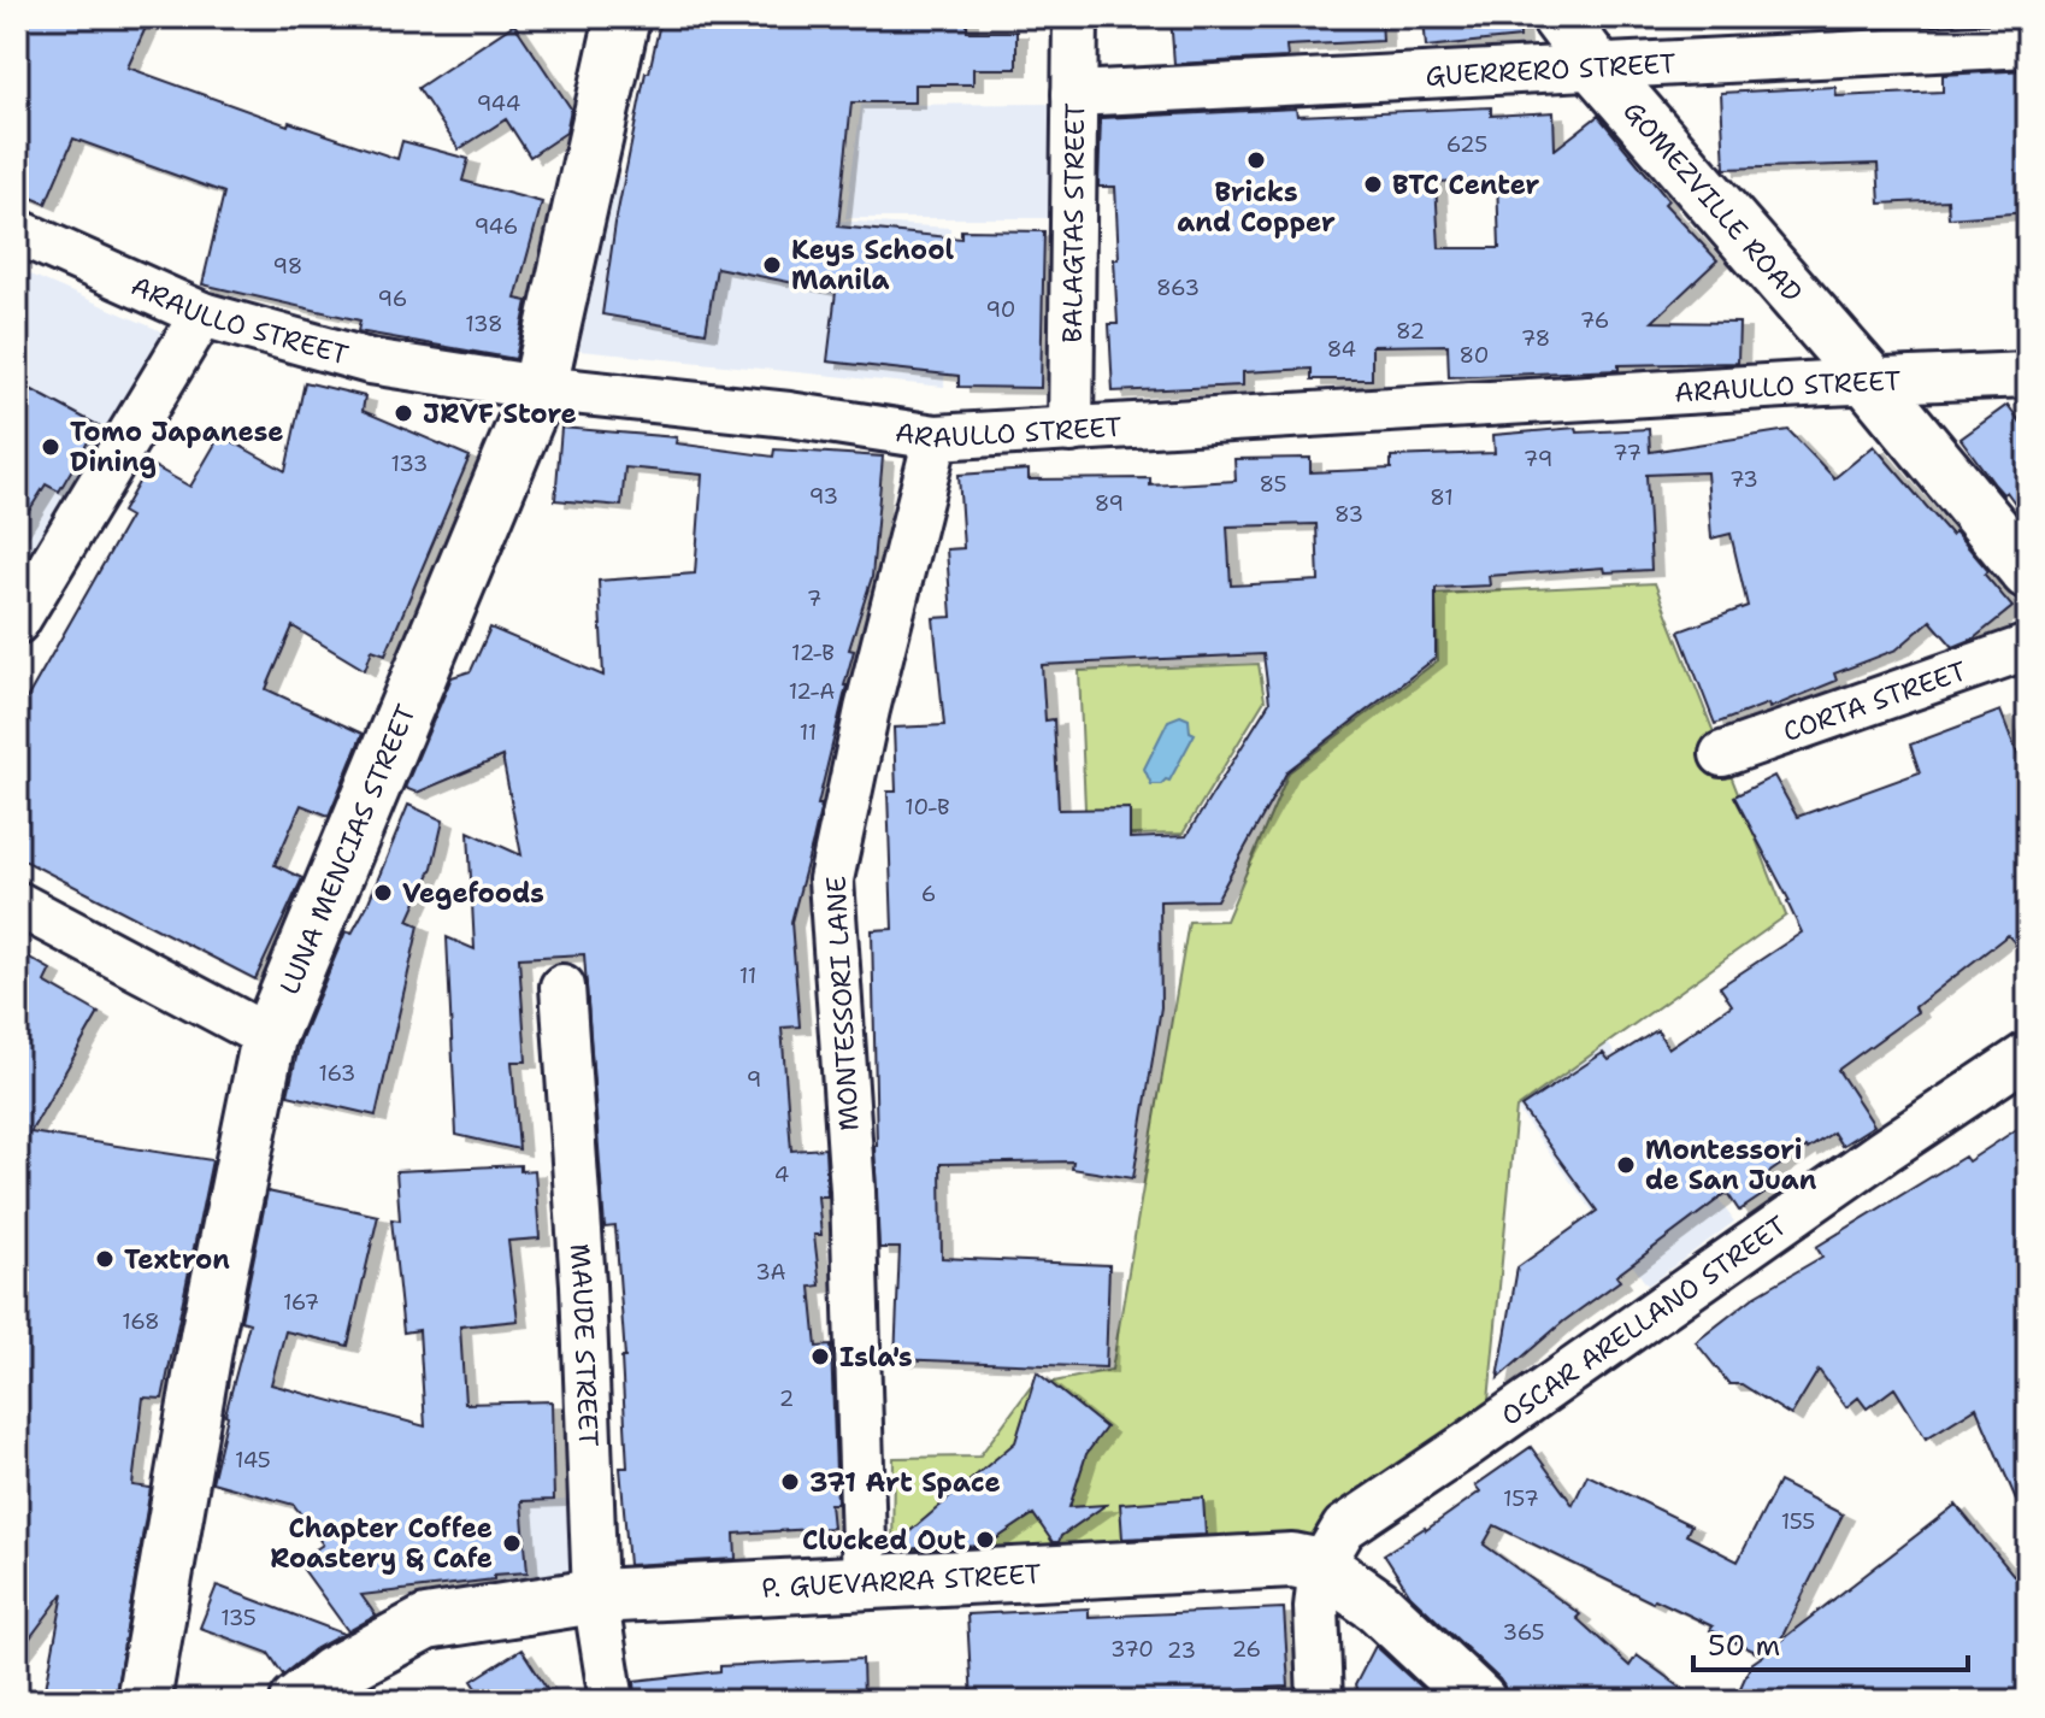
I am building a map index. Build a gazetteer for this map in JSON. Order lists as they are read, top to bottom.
{
  "streets": {
    "main road": ["GOMEZVILLE ROAD", "LUNA MENCIAS STREET", "P. GUEVARRA STREET"],
    "street": [
      "GUERRERO STREET",
      "BALAGTAS STREET",
      "ARAULLO STREET",
      "CORTA STREET",
      "MONTESSORI LANE",
      "OSCAR ARELLANO STREET",
      "MAUDE STREET"
    ]
  },
  "crossings": [
    ["GUERRERO STREET", "GOMEZVILLE ROAD"],
    ["GUERRERO STREET", "BALAGTAS STREET"],
    ["GOMEZVILLE ROAD", "ARAULLO STREET"],
    ["BALAGTAS STREET", "ARAULLO STREET"],
    ["ARAULLO STREET", "LUNA MENCIAS STREET"],
    ["ARAULLO STREET", "MONTESSORI LANE"],
    ["MONTESSORI LANE", "P. GUEVARRA STREET"],
    ["OSCAR ARELLANO STREET", "P. GUEVARRA STREET"],
    ["MAUDE STREET", "P. GUEVARRA STREET"]
  ],
  "places": [
    "Bricks and Copper",
    "BTC Center",
    "Keys School Manila",
    "JRVF Store",
    "Tomo Japanese Dining",
    "Vegefoods",
    "Montessori de San Juan",
    "Textron",
    "Isla's",
    "371 Art Space",
    "Clucked Out",
    "Chapter Coffee Roastery & Cafe"
  ],
  "house_numbers": [
    "944",
    "625",
    "946",
    "98",
    "863",
    "96",
    "90",
    "76",
    "138",
    "82",
    "78",
    "84",
    "80",
    "77",
    "79",
    "133",
    "73",
    "85",
    "93",
    "81",
    "89",
    "83",
    "7",
    "12-B",
    "12-A",
    "11",
    "10-B",
    "6",
    "11",
    "163",
    "9",
    "4",
    "3A",
    "167",
    "168",
    "2",
    "145",
    "157",
    "155",
    "135",
    "365",
    "370",
    "26",
    "23"
  ],
  "scale_bar": "50 m"
}
